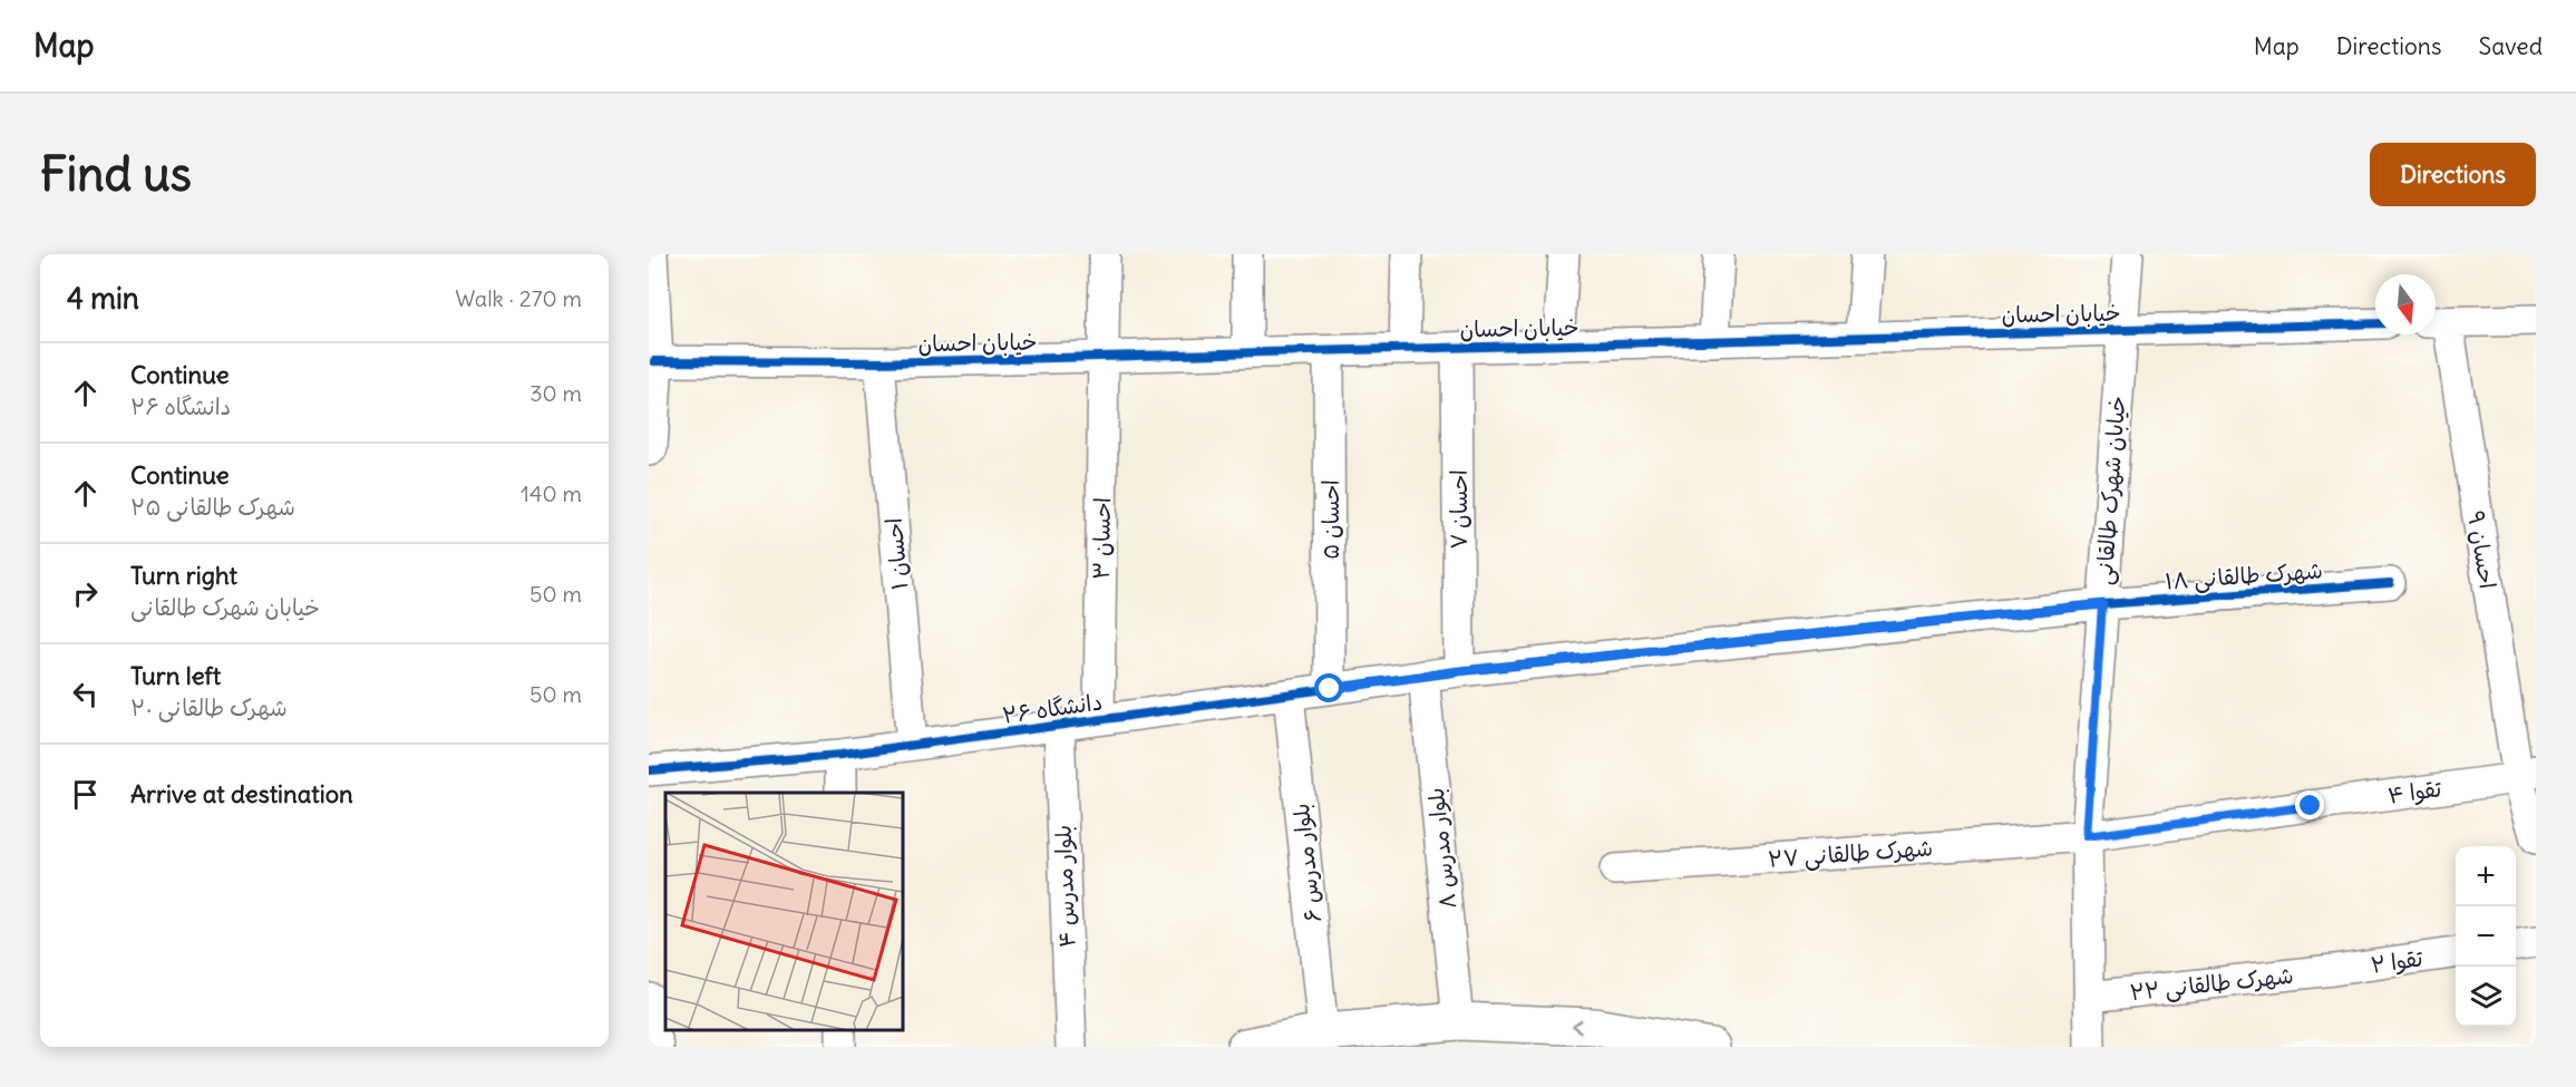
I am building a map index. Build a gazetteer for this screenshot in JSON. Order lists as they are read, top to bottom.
{
  "streets": {
    "street": [
      "خیابان احسان",
      "خیابان شهرک طالقانی",
      "احسان ۷",
      "احسان ۵",
      "احسان ۳",
      "احسان ۹",
      "احسان ۱",
      "شهرک طالقانی ۱۸",
      "دانشگاه ۲۶",
      "تقوا ۴",
      "بلوار مدرس ۸",
      "شهرک طالقانی ۲۷",
      "بلوار مدرس ۶",
      "بلوار مدرس ۴",
      "تقوا ۲",
      "شهرک طالقانی ۲۲"
    ]
  },
  "crossings": [
    ["خیابان احسان", "خیابان شهرک طالقانی"],
    ["خیابان احسان", "احسان ۷"],
    ["خیابان احسان", "احسان ۵"],
    ["خیابان احسان", "احسان ۳"],
    ["خیابان احسان", "احسان ۱"],
    ["خیابان شهرک طالقانی", "شهرک طالقانی ۱۸"],
    ["خیابان شهرک طالقانی", "تقوا ۴"],
    ["خیابان شهرک طالقانی", "شهرک طالقانی ۲۷"],
    ["خیابان شهرک طالقانی", "شهرک طالقانی ۲۲"],
    ["احسان ۷", "شهرک طالقانی ۱۸"],
    ["احسان ۷", "دانشگاه ۲۶"],
    ["احسان ۵", "دانشگاه ۲۶"],
    ["احسان ۳", "دانشگاه ۲۶"],
    ["احسان ۹", "تقوا ۴"],
    ["احسان ۱", "دانشگاه ۲۶"],
    ["شهرک طالقانی ۱۸", "دانشگاه ۲۶"],
    ["دانشگاه ۲۶", "بلوار مدرس ۸"],
    ["دانشگاه ۲۶", "بلوار مدرس ۶"],
    ["دانشگاه ۲۶", "بلوار مدرس ۴"],
    ["تقوا ۴", "شهرک طالقانی ۲۷"],
    ["تقوا ۲", "شهرک طالقانی ۲۲"]
  ],
  "north": "bottom",
  "page": {
    "header": "Map",
    "nav": ["Map", "Directions", "Saved"],
    "buttons": "Directions",
    "title": "Find us",
    "heading": ["4 min", "Walk · 270 m"],
    "list": [
      ["Continue", "دانشگاه ۲۶", "30 m"],
      ["Continue", "شهرک طالقانی ۲۵", "140 m"],
      ["Turn right", "خیابان شهرک طالقانی", "50 m"],
      ["Turn left", "شهرک طالقانی ۲۰", "50 m"],
      "Arrive at destination"
    ],
    "map_buttons": ["+", "−"]
  }
}
